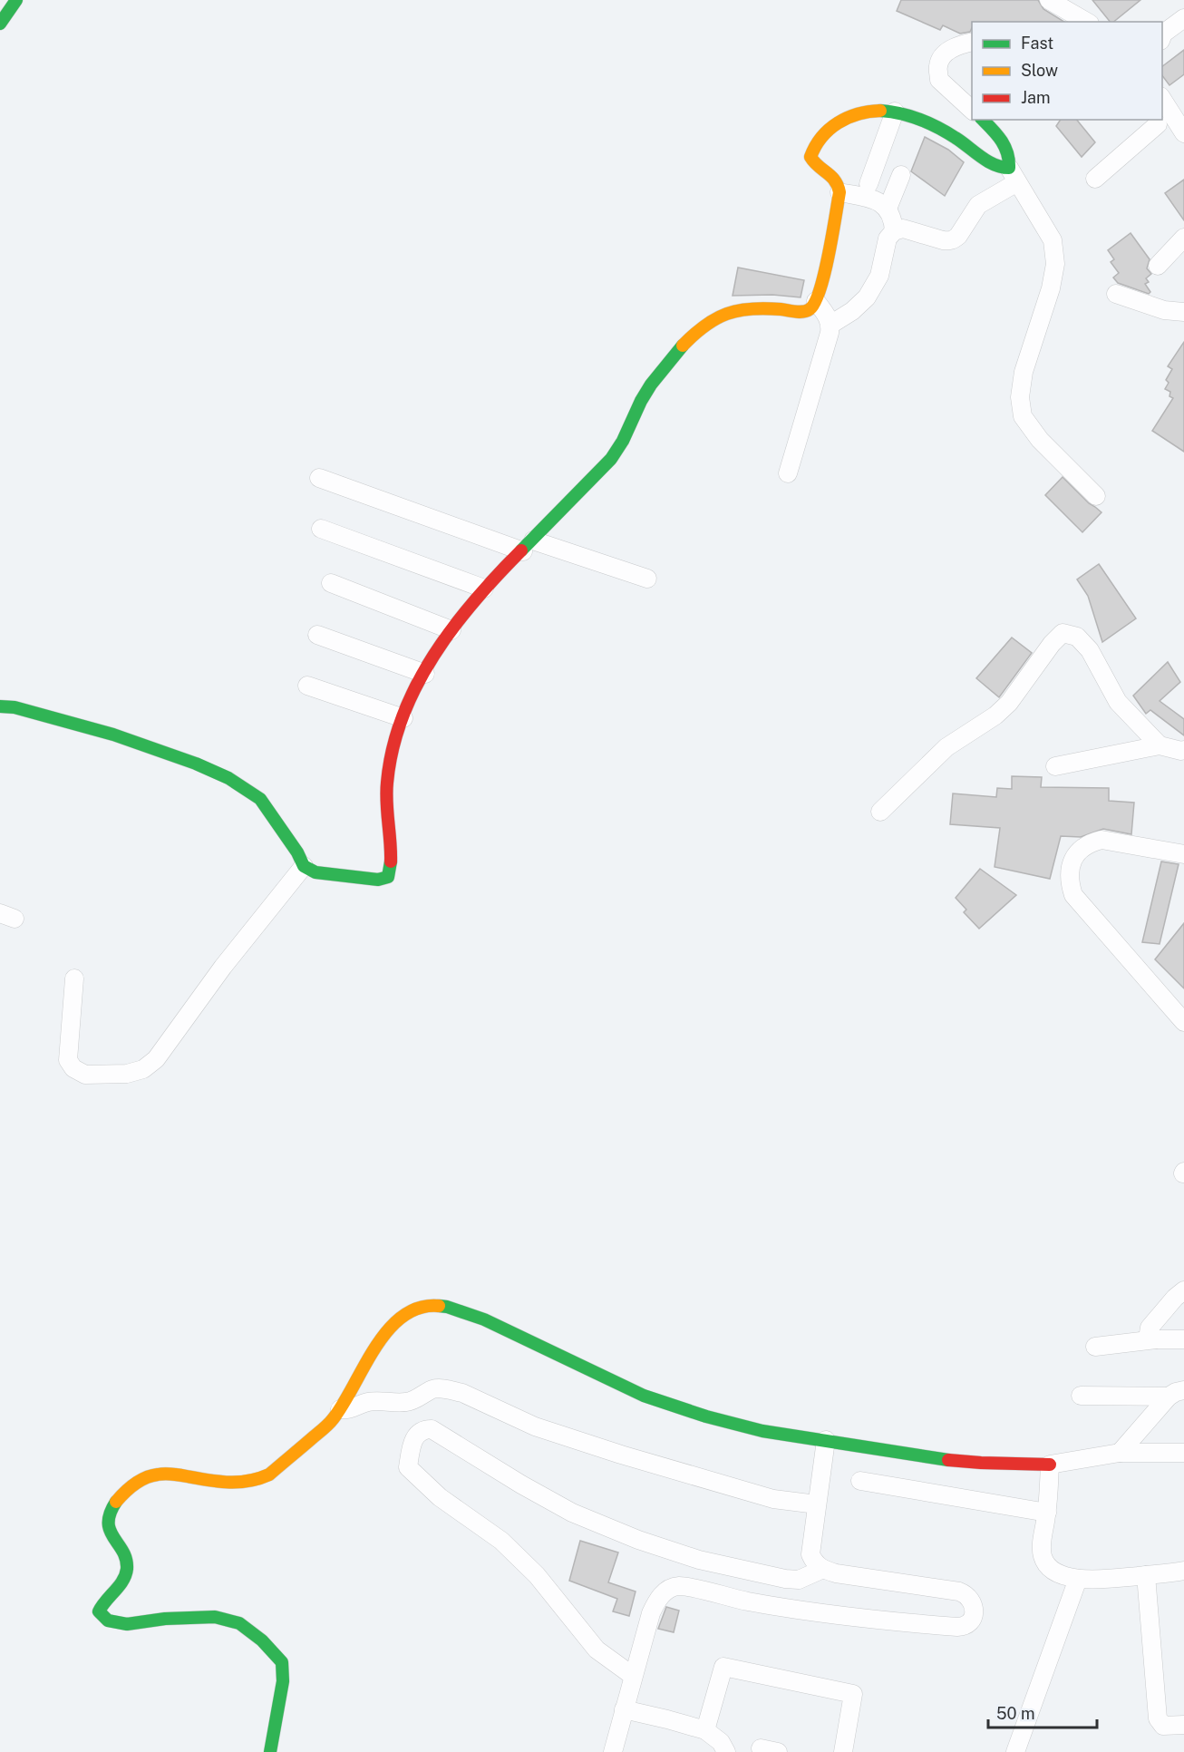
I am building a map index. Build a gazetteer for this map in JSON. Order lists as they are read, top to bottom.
{
  "legend": ["Fast", "Slow", "Jam"],
  "scale_bar": "50 m"
}
